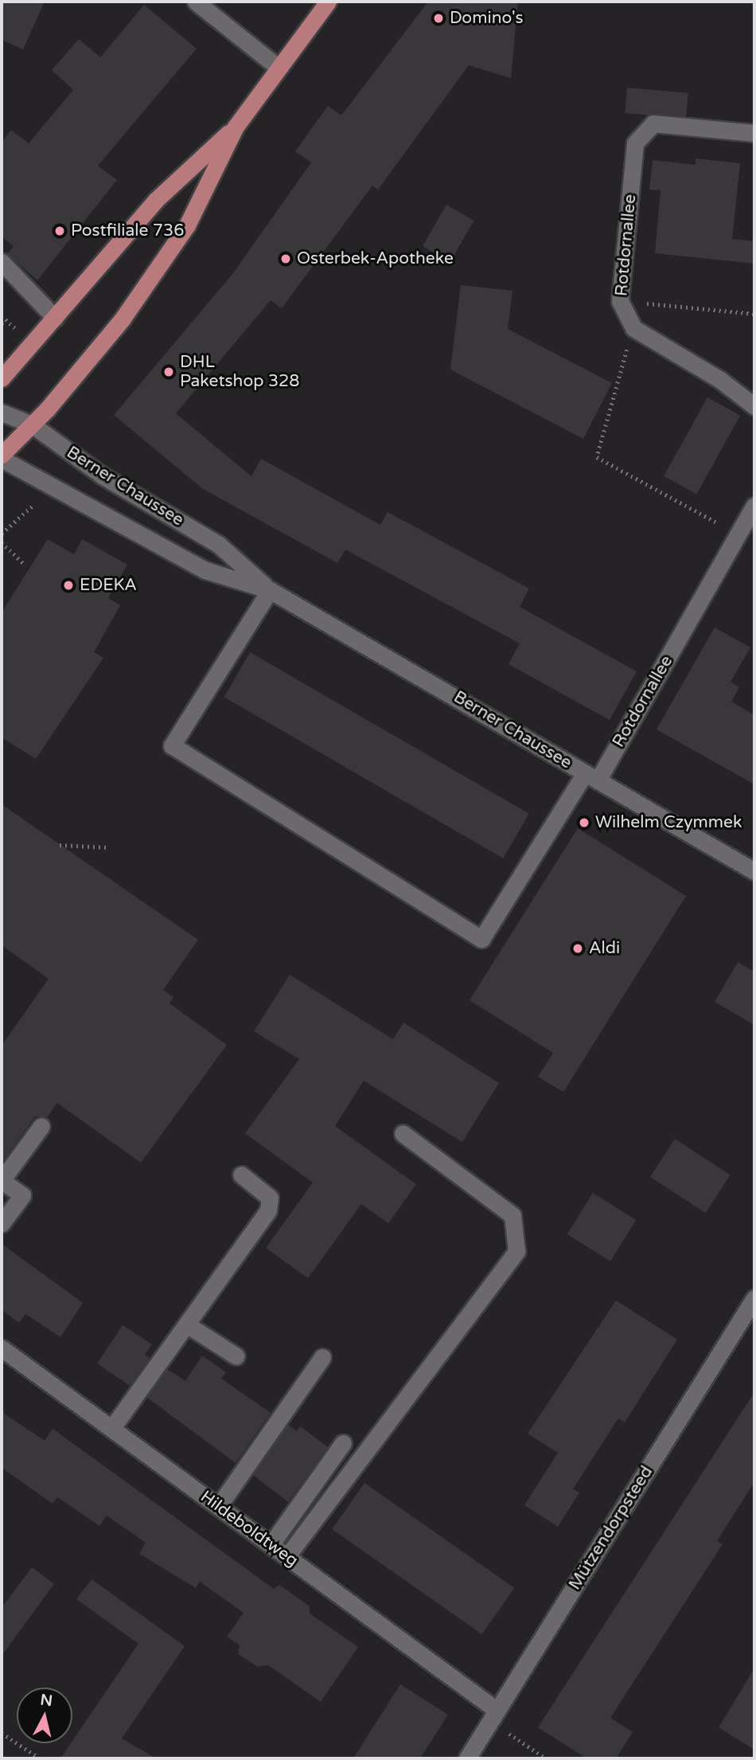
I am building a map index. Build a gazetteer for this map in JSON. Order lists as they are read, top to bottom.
{
  "streets": {
    "street": [
      "Rotdornallee",
      "Berner Chaussee",
      "Mützendorpsteed",
      "Hildeboldtweg"
    ]
  },
  "crossings": [
    ["Rotdornallee", "Berner Chaussee"],
    ["Mützendorpsteed", "Hildeboldtweg"]
  ],
  "places": [
    "Domino's",
    "Postfiliale 736",
    "Osterbek-Apotheke",
    "DHL Paketshop 328",
    "EDEKA",
    "Wilhelm Czymmek",
    "Aldi"
  ],
  "north": "top"
}
